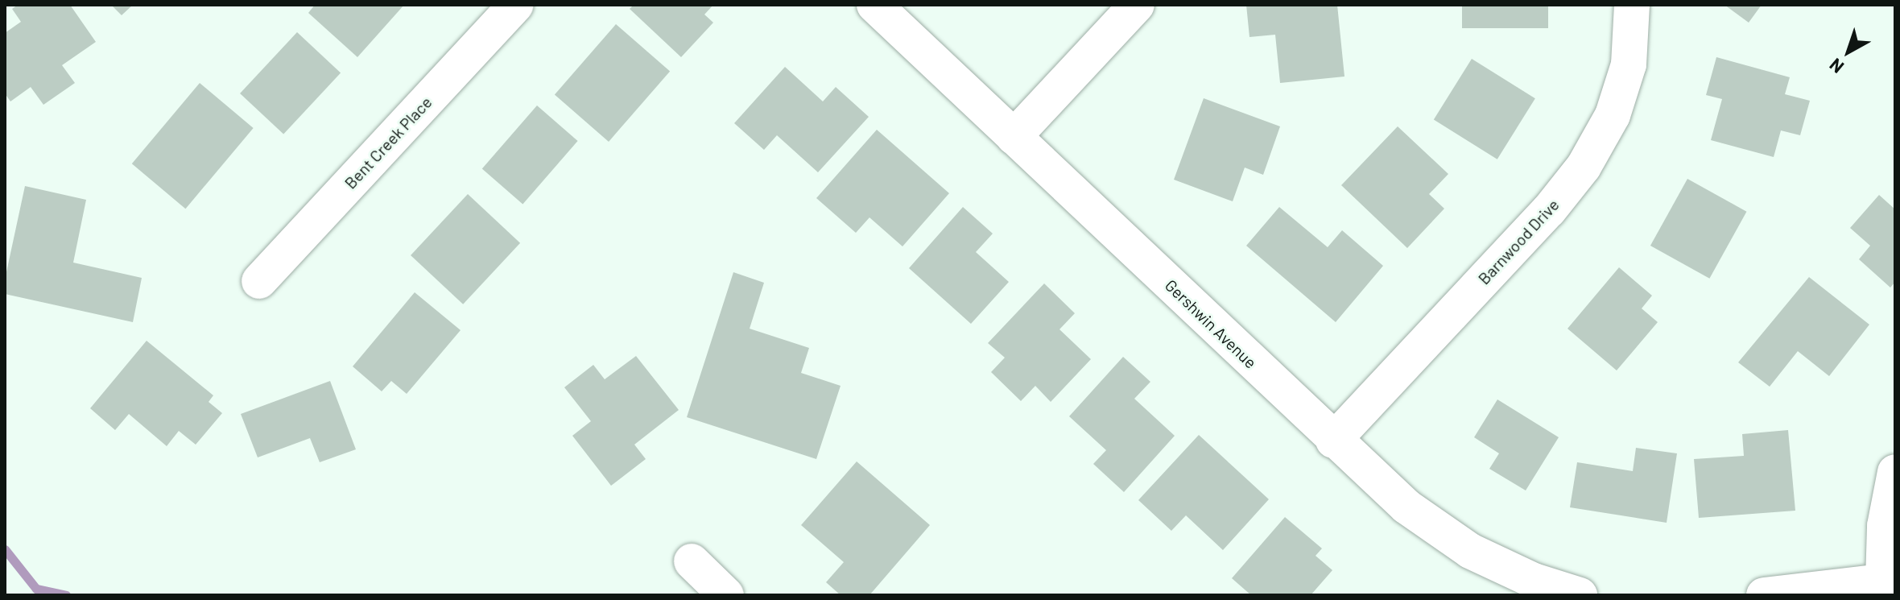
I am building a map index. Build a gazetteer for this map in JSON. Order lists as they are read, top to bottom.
{
  "streets": {
    "street": ["Bent Creek Place", "Barnwood Drive", "Gershwin Avenue"]
  },
  "crossings": [
    ["Barnwood Drive", "Gershwin Avenue"]
  ],
  "north": "bottom left"
}
